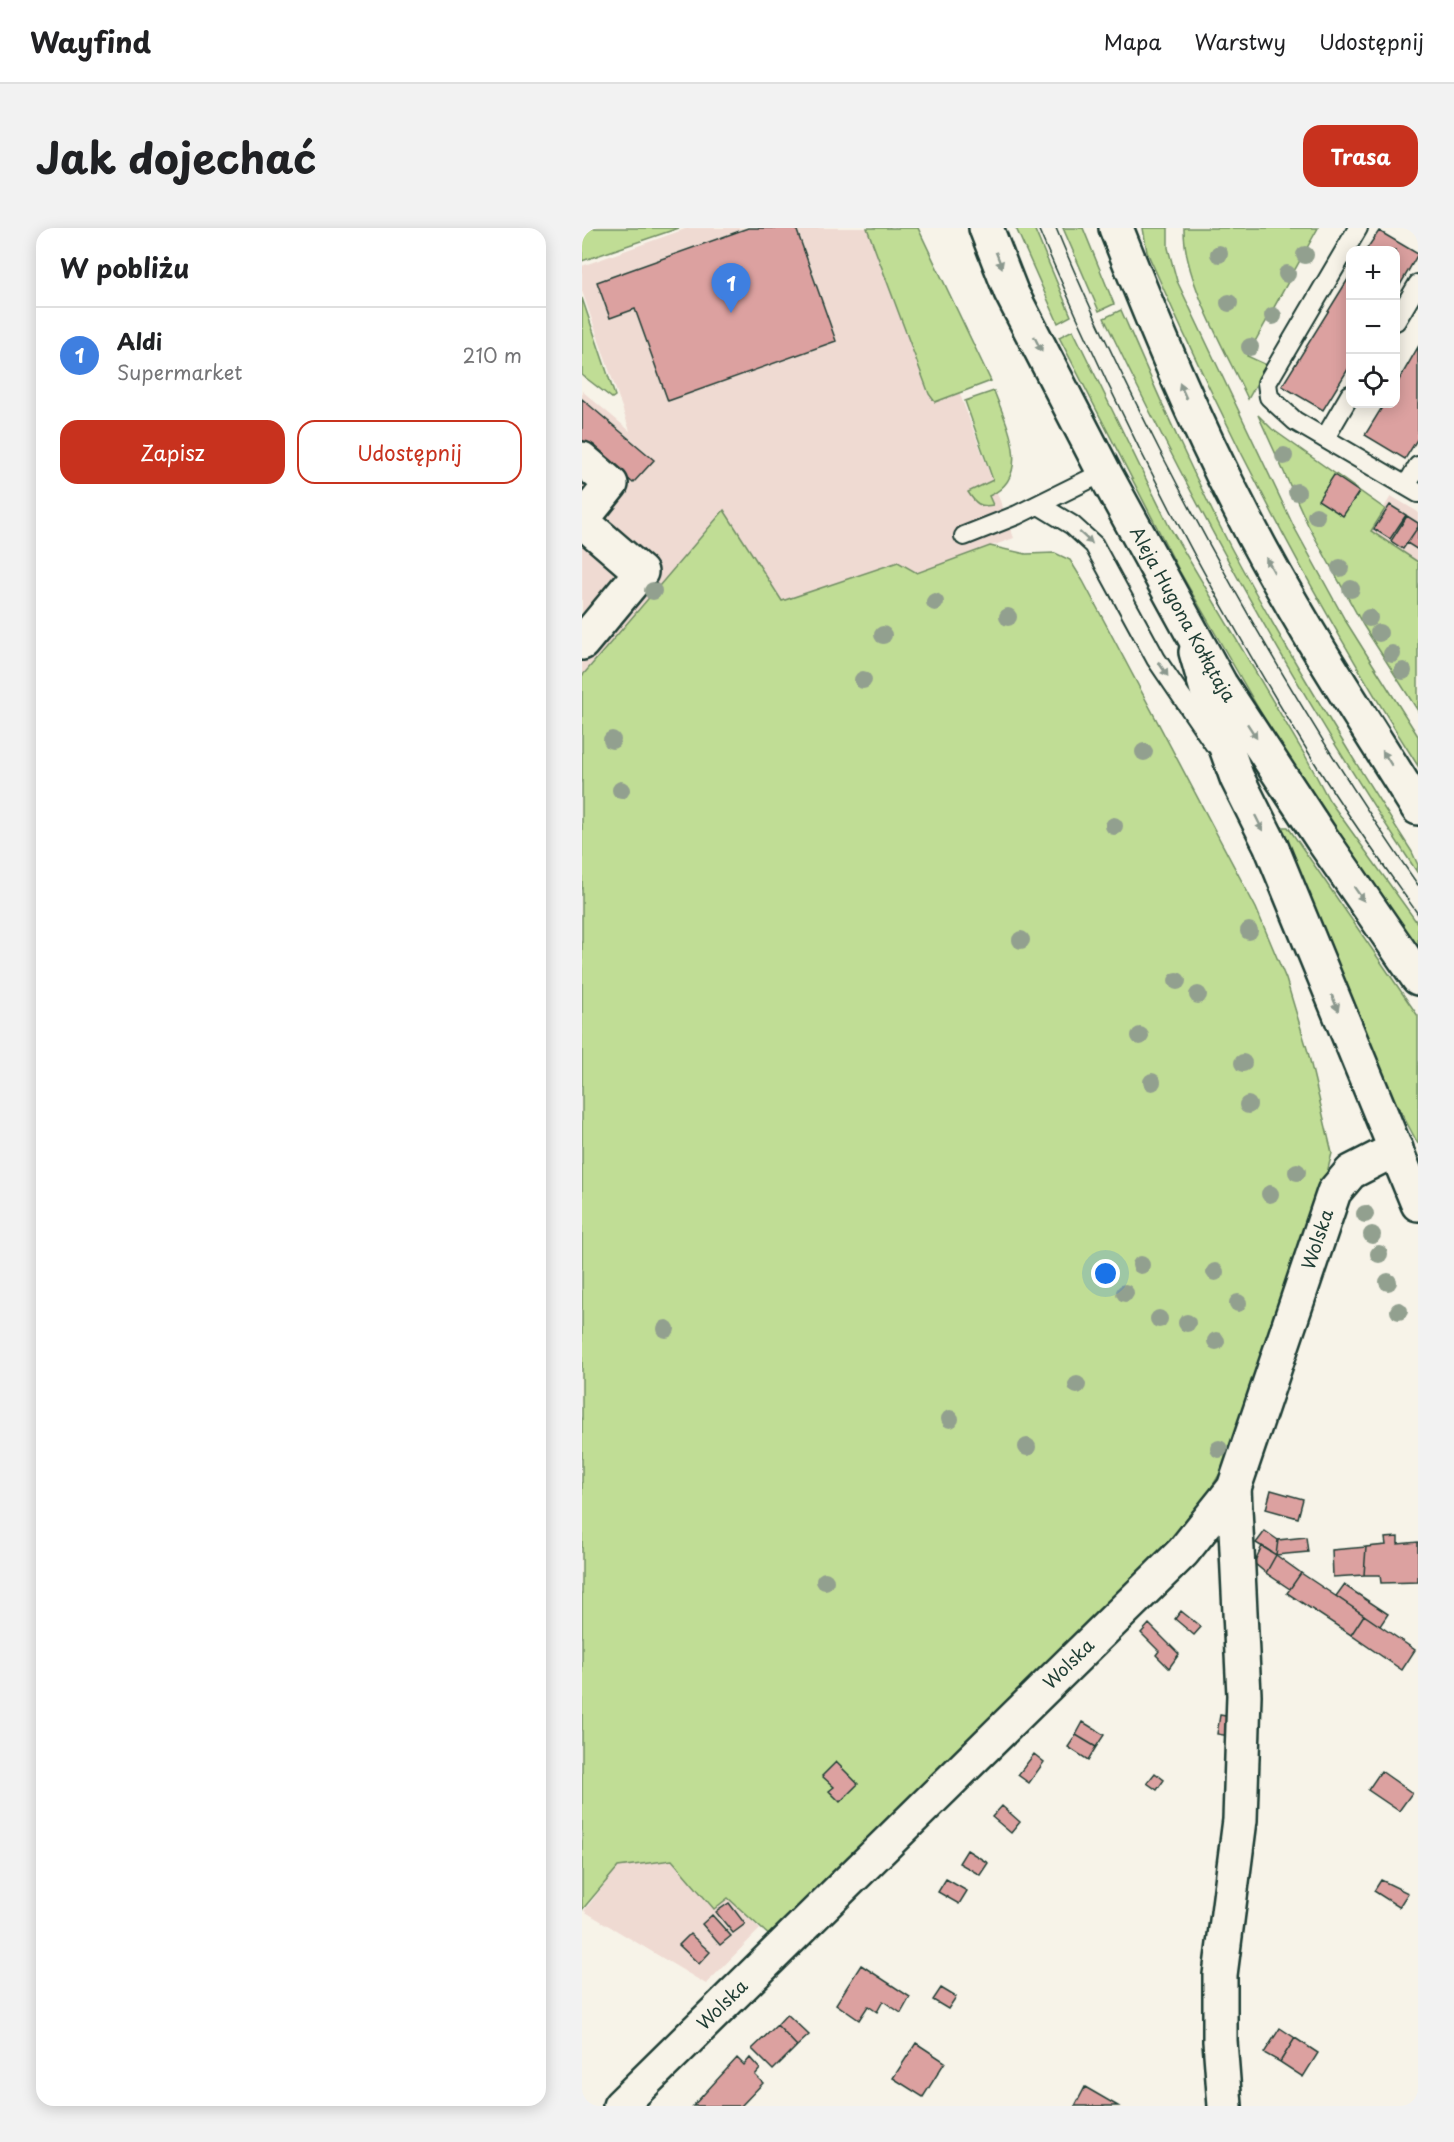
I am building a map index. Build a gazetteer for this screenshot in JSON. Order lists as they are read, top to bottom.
{
  "streets": {
    "street": ["Aleja Hugona Kołłątaja", "Wolska"]
  },
  "page": {
    "header": "Wayfind",
    "nav": ["Mapa", "Warstwy", "Udostępnij"],
    "title": "Jak dojechać",
    "buttons": [
      "Trasa",
      ["Zapisz", "Udostępnij"]
    ],
    "heading": "W pobliżu",
    "map_buttons": ["+", "−"],
    "pins": "1",
    "list": [
      {
        "mark": "1",
        "name": "Aldi",
        "note": "Supermarket",
        "value": "210 m"
      }
    ]
  }
}
